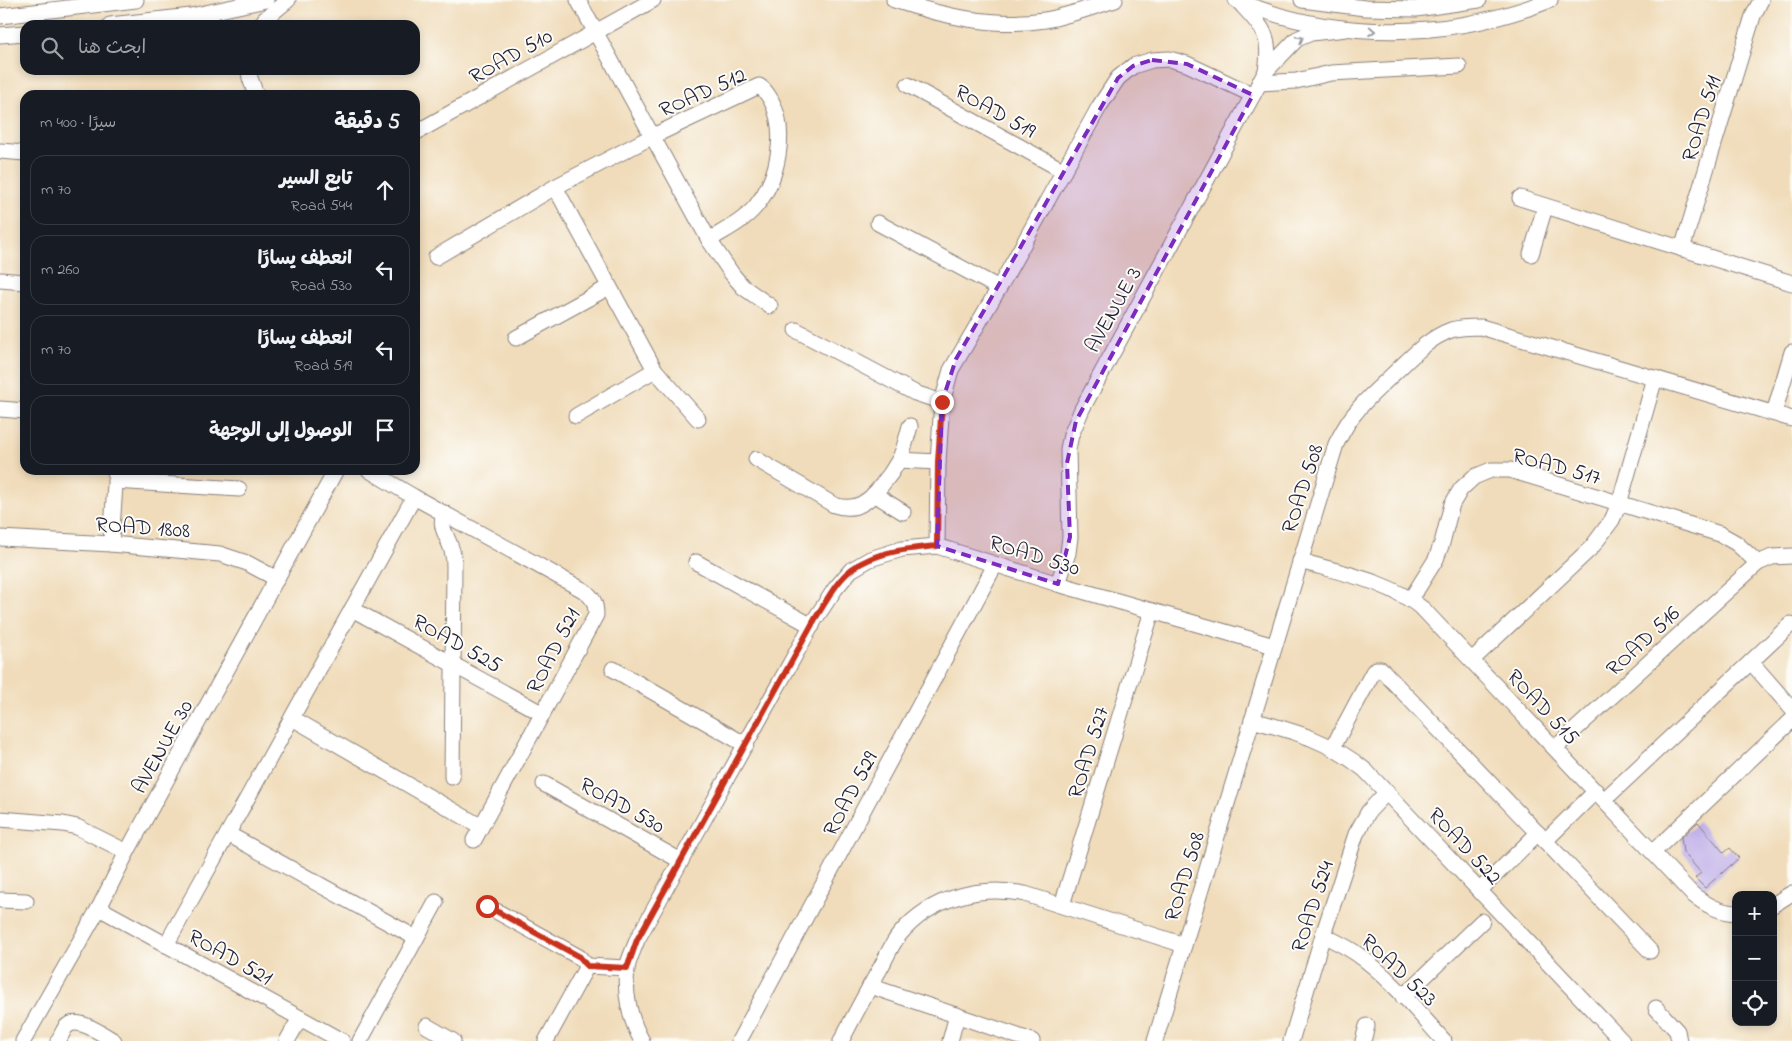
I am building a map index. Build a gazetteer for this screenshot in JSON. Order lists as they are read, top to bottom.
{
  "streets": {
    "street": [
      "ROAD 510",
      "ROAD 512",
      "ROAD 519",
      "ROAD 511",
      "AVENUE 3",
      "ROAD 517",
      "ROAD 508",
      "ROAD 1808",
      "ROAD 530",
      "ROAD 516",
      "ROAD 525",
      "ROAD 521",
      "ROAD 515",
      "AVENUE 30",
      "ROAD 527",
      "ROAD 529",
      "ROAD 522",
      "ROAD 524",
      "ROAD 523"
    ]
  },
  "crossings": [
    ["ROAD 510", "ROAD 512"],
    ["AVENUE 3", "ROAD 530"],
    ["ROAD 517", "ROAD 508"],
    ["ROAD 517", "ROAD 515"],
    ["ROAD 508", "ROAD 530"],
    ["ROAD 508", "ROAD 515"],
    ["ROAD 508", "ROAD 522"],
    ["ROAD 1808", "AVENUE 30"],
    ["ROAD 530", "ROAD 527"],
    ["ROAD 530", "ROAD 529"],
    ["ROAD 516", "ROAD 515"],
    ["ROAD 525", "ROAD 521"],
    ["ROAD 521", "AVENUE 30"],
    ["ROAD 522", "ROAD 524"],
    ["ROAD 524", "ROAD 523"]
  ],
  "page": {
    "search": "ابحث هنا",
    "heading": ["5 دقيقة", "سيرًا · 400 m"],
    "list": [
      ["تابع السير", "Road 544", "70 m"],
      ["انعطف يسارًا", "Road 530", "260 m"],
      ["انعطف يسارًا", "Road 519", "70 m"],
      "الوصول إلى الوجهة"
    ],
    "map_buttons": ["+", "−"]
  }
}
